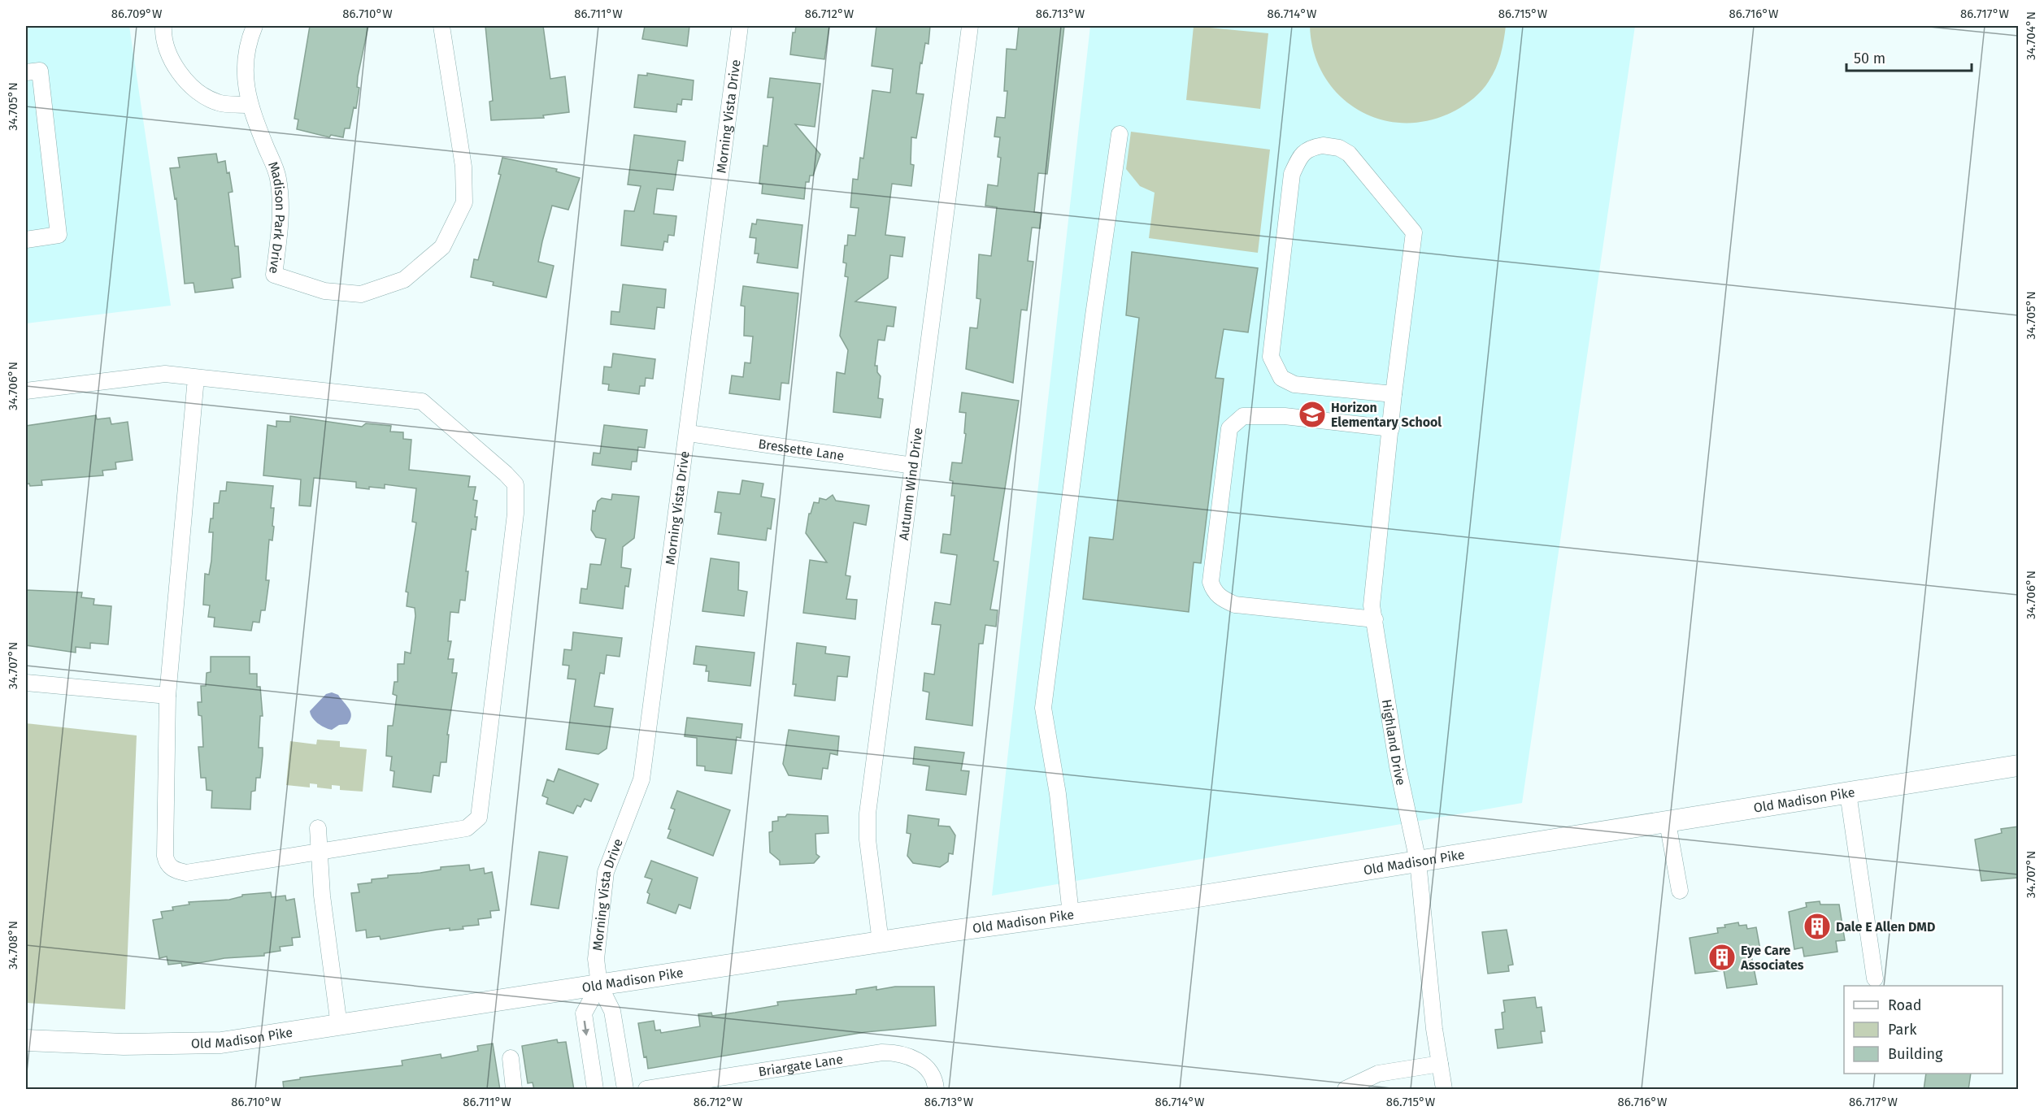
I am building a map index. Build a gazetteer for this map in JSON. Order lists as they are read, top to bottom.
{
  "streets": {
    "main road": ["Old Madison Pike"],
    "street": [
      "Morning Vista Drive",
      "Madison Park Drive",
      "Bressette Lane",
      "Autumn Wind Drive",
      "Highland Drive",
      "Briargate Lane"
    ]
  },
  "crossings": [
    ["Morning Vista Drive", "Bressette Lane"],
    ["Morning Vista Drive", "Old Madison Pike"],
    ["Bressette Lane", "Autumn Wind Drive"],
    ["Autumn Wind Drive", "Old Madison Pike"],
    ["Highland Drive", "Old Madison Pike"]
  ],
  "places": {
    "school or university": ["Horizon Elementary School"],
    "building": ["Dale E Allen DMD", "Eye Care Associates"]
  },
  "legend": ["Road", "Park", "Building"],
  "scale_bar": "50 m",
  "coordinates": [
    "86.709°W",
    "86.710°W",
    "86.711°W",
    "86.712°W",
    "86.713°W",
    "86.714°W",
    "86.715°W",
    "86.716°W",
    "86.717°W",
    "34.704°N",
    "34.705°N",
    "34.706°N",
    "34.707°N",
    "34.708°N"
  ]
}
